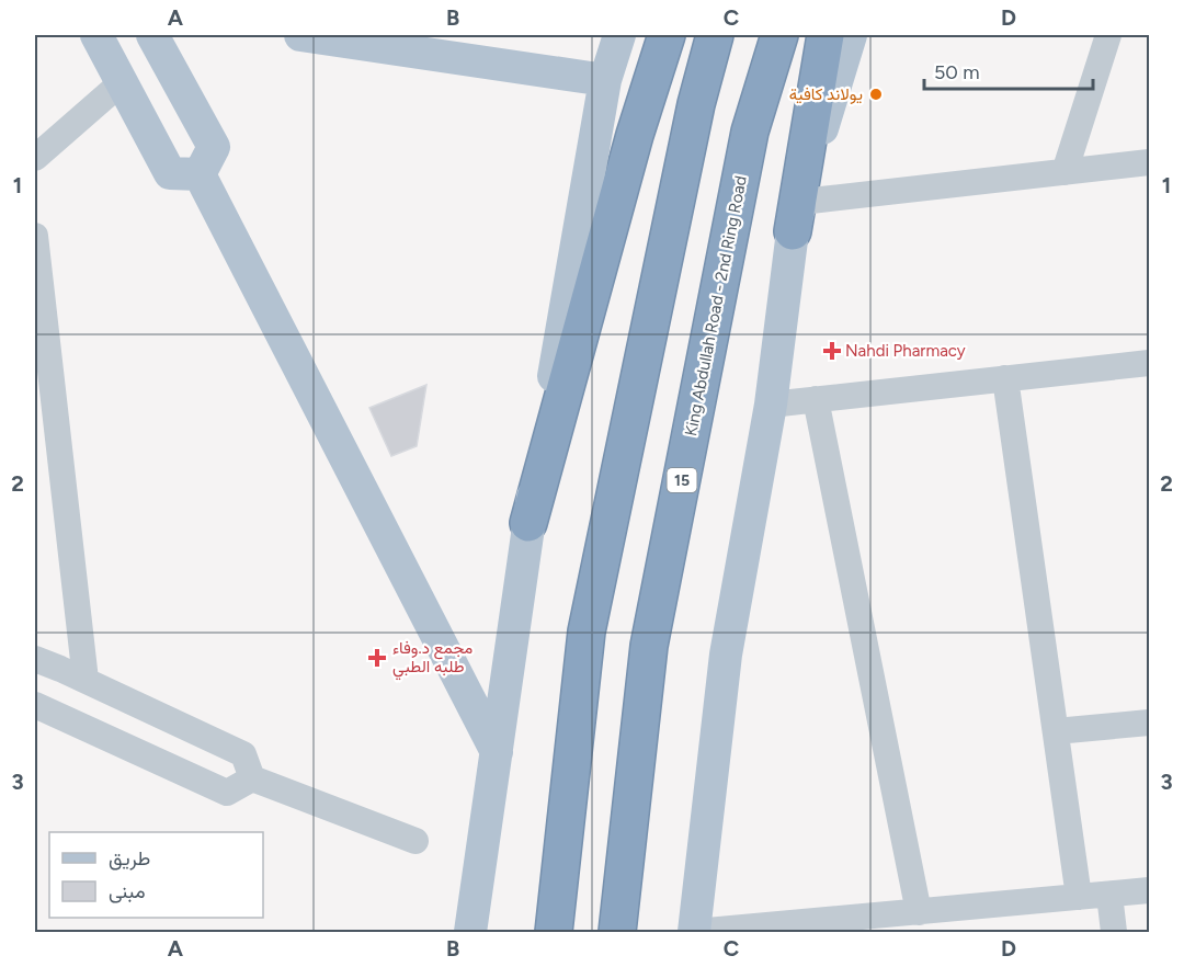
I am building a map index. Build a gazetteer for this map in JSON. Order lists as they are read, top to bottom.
{
  "streets": {
    "highway": ["King Abdullah Road - 2nd Ring Road", "15"]
  },
  "places": {
    "other": ["يولاند كافية"],
    "health": ["Nahdi Pharmacy", "مجمع د.وفاء طلبه الطبي"]
  },
  "legend": ["طريق", "مبنى"],
  "scale_bar": "50 m",
  "grid": {
    "columns": [
      "A",
      "B",
      "C",
      "D"
    ],
    "rows": ["1", "2", "3"]
  }
}
